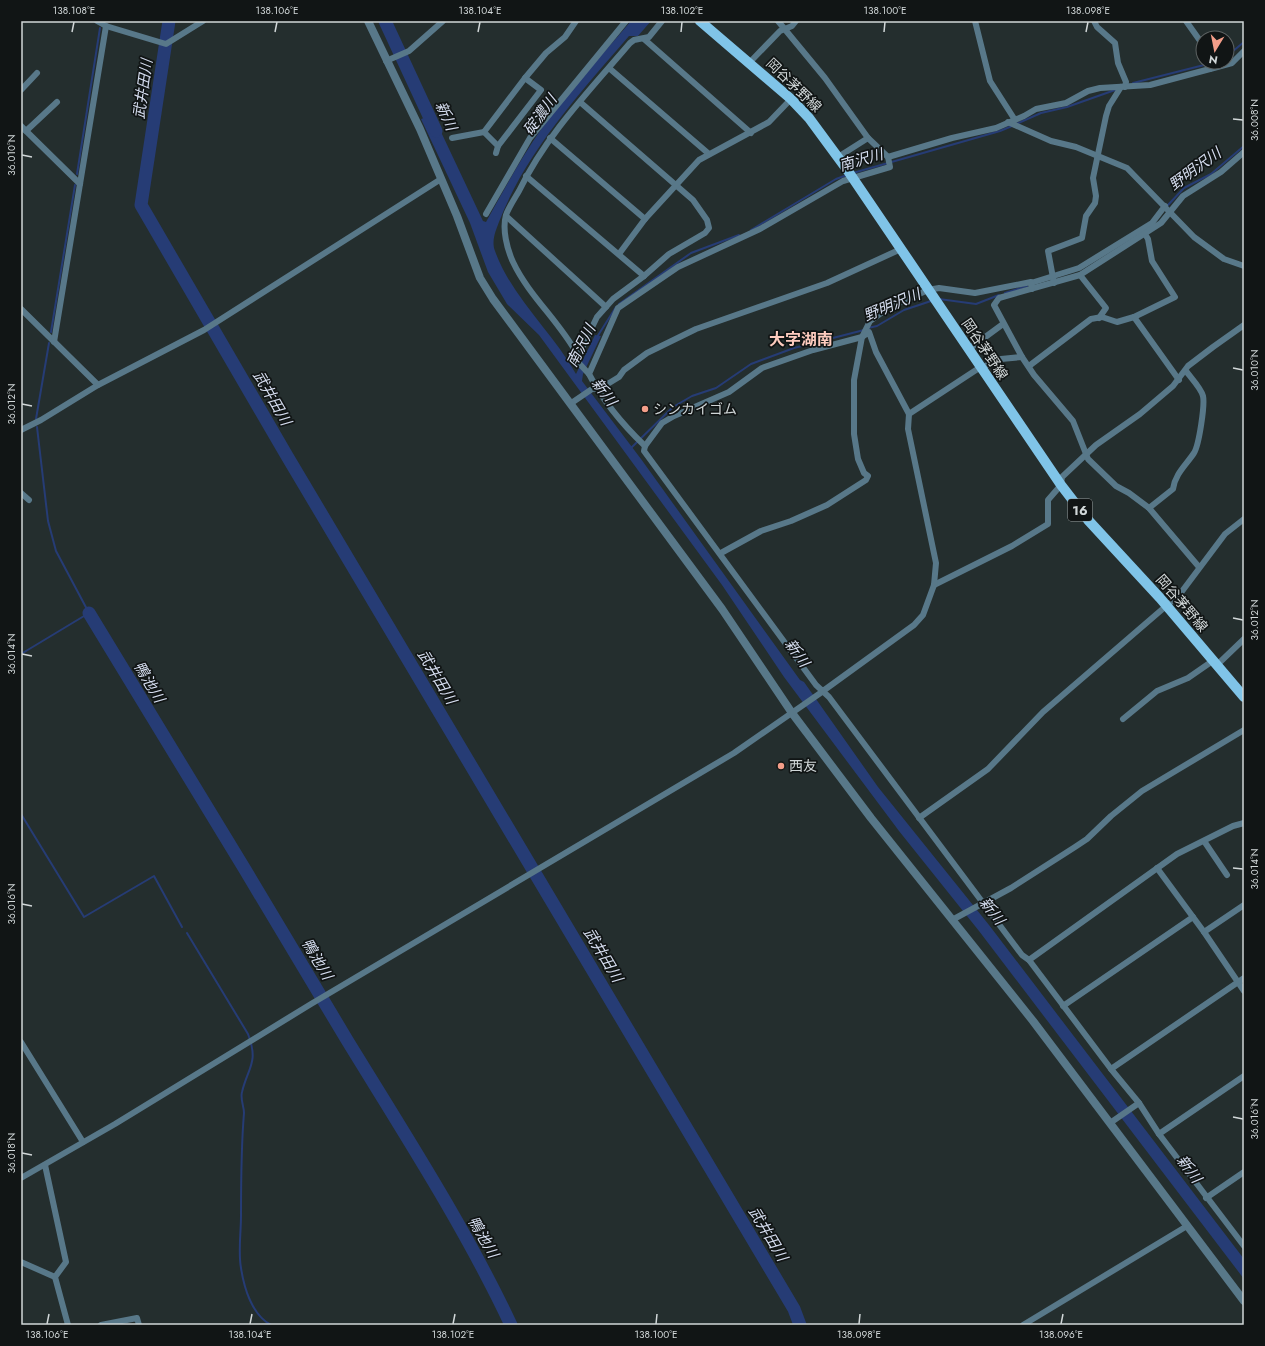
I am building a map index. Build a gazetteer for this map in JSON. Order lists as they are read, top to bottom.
{
  "streets": {
    "main road": ["岡谷茅野線", "16"]
  },
  "districts": ["大字湖南"],
  "water": [
    "武井田川",
    "碇濃川",
    "新川",
    "南沢川",
    "野明沢川",
    "鴨池川"
  ],
  "places": ["シンカイゴム", "西友"],
  "north": "bottom",
  "coordinates": [
    "138.108°E",
    "138.106°E",
    "138.104°E",
    "138.102°E",
    "138.100°E",
    "138.098°E",
    "36.008°N",
    "36.010°N",
    "36.012°N",
    "36.014°N",
    "36.016°N",
    "36.018°N",
    "138.096°E"
  ]
}
